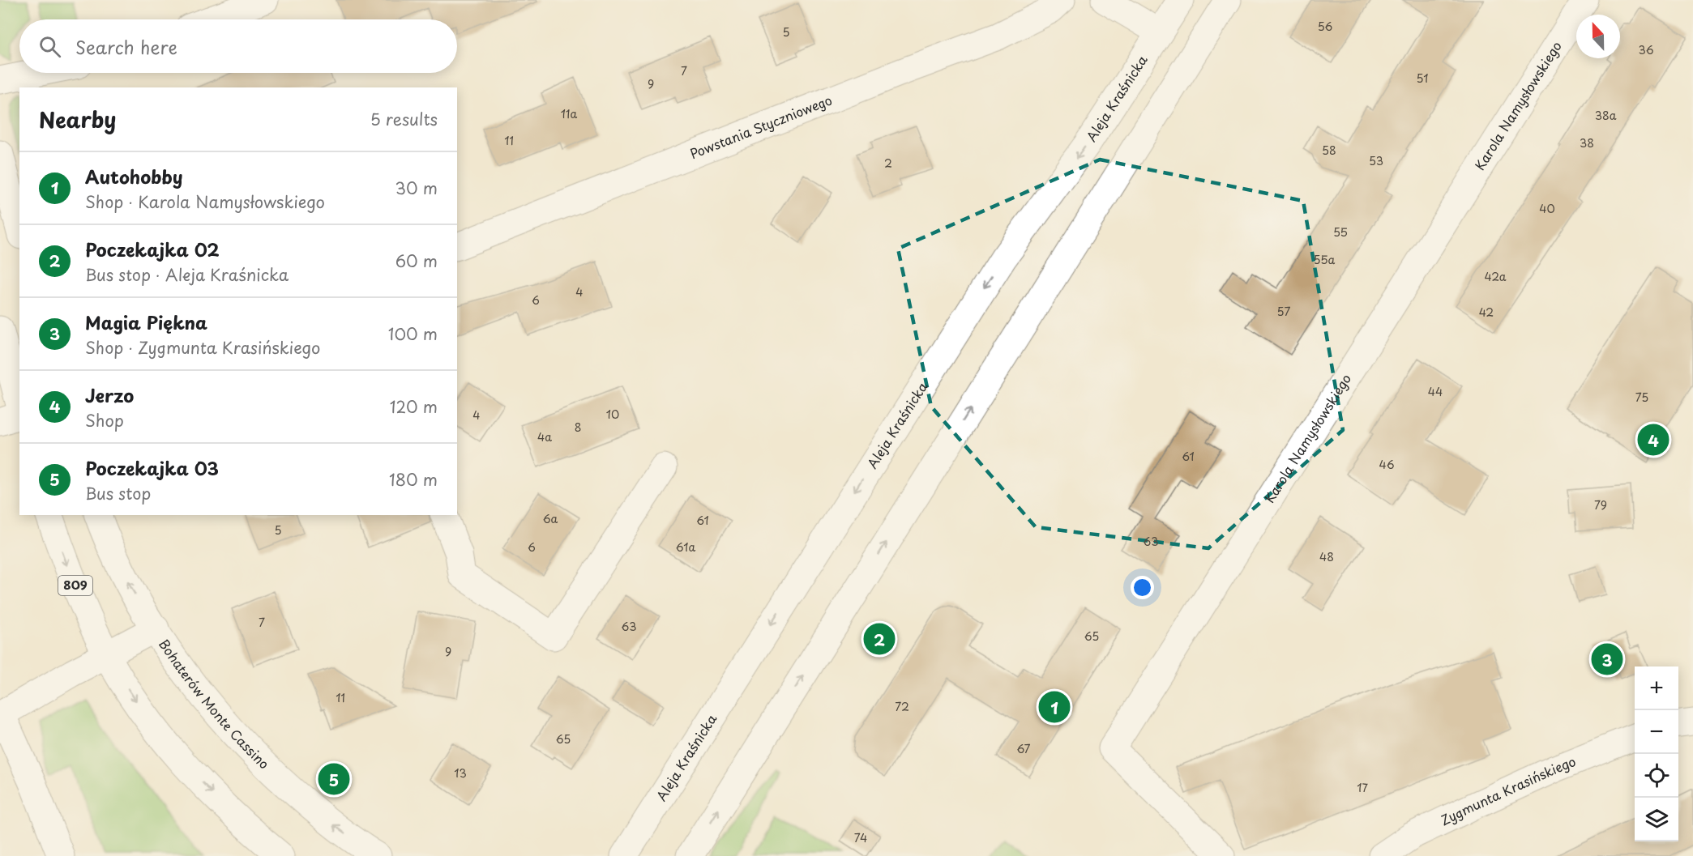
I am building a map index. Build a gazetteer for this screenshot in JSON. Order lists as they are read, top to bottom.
{
  "streets": {
    "main road": [
      "Aleja Kraśnicka",
      "Karola Namysłowskiego",
      "Powstania Styczniowego",
      "809",
      "Bohaterów Monte Cassino",
      "Zygmunta Krasińskiego"
    ]
  },
  "house_numbers": [
    "56",
    "5",
    "36",
    "7",
    "51",
    "9",
    "11a",
    "38a",
    "11",
    "38",
    "58",
    "53",
    "2",
    "40",
    "55",
    "55a",
    "42a",
    "4",
    "6",
    "57",
    "42",
    "44",
    "75",
    "10",
    "4",
    "8",
    "4a",
    "61",
    "46",
    "79",
    "6a",
    "61",
    "5",
    "63",
    "6",
    "61a",
    "48",
    "7",
    "63",
    "65",
    "9",
    "11",
    "72",
    "65",
    "67",
    "13",
    "17",
    "74"
  ],
  "north": "top",
  "page": {
    "search": "Search here",
    "heading": ["Nearby", "5 results"],
    "list": [
      {
        "mark": "1",
        "name": "Autohobby",
        "note": "Shop · Karola Namysłowskiego",
        "value": "30 m"
      },
      {
        "mark": "2",
        "name": "Poczekajka 02",
        "note": "Bus stop · Aleja Kraśnicka",
        "value": "60 m"
      },
      {
        "mark": "3",
        "name": "Magia Piękna",
        "note": "Shop · Zygmunta Krasińskiego",
        "value": "100 m"
      },
      {
        "mark": "4",
        "name": "Jerzo",
        "note": "Shop",
        "value": "120 m"
      },
      {
        "mark": "5",
        "name": "Poczekajka 03",
        "note": "Bus stop",
        "value": "180 m"
      }
    ],
    "pins": [
      "4",
      "2",
      "3",
      "1",
      "5"
    ],
    "map_buttons": ["+", "−"]
  }
}
